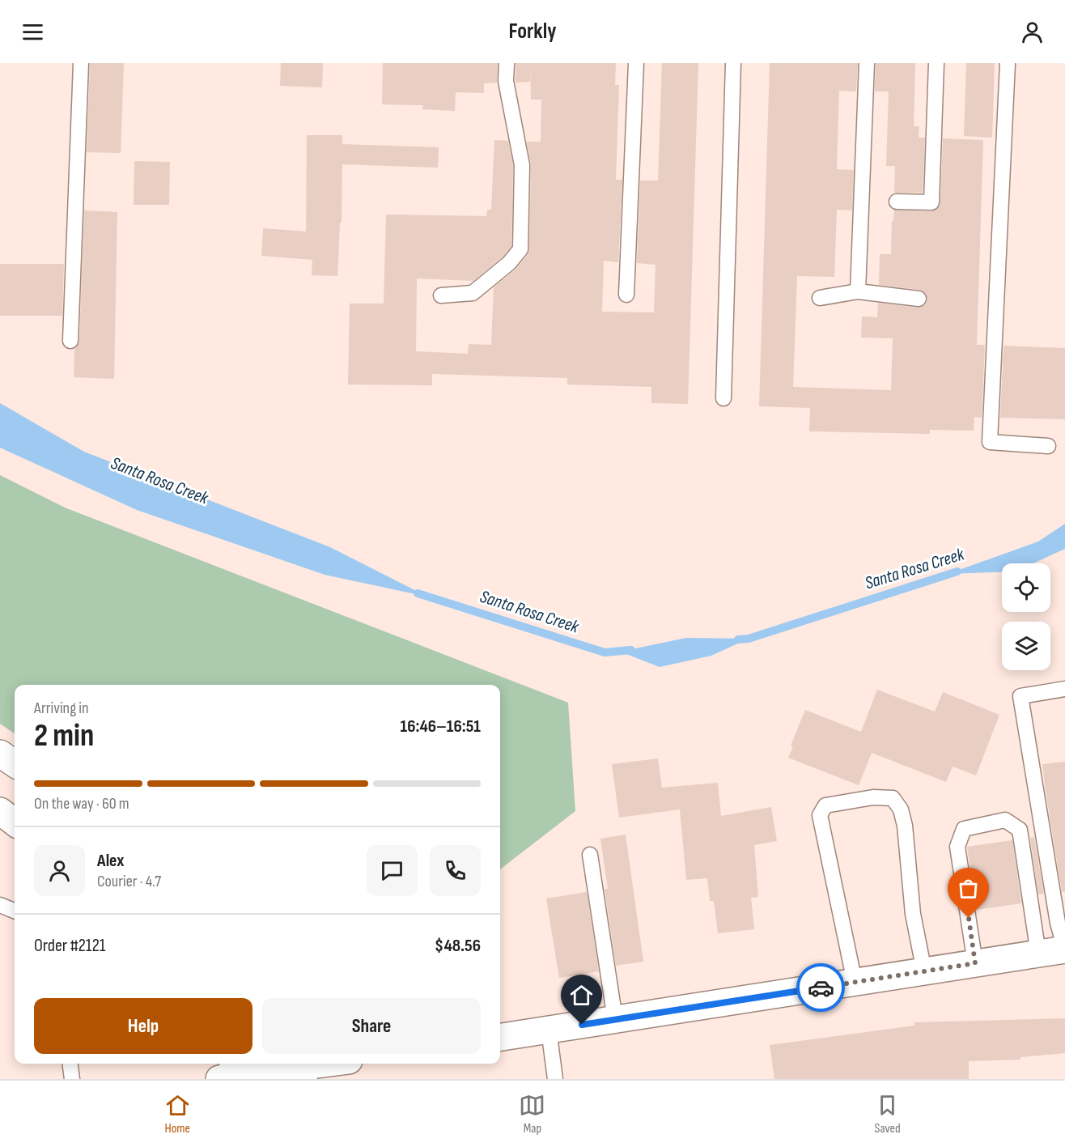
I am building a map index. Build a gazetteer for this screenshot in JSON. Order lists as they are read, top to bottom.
{
  "water": ["Santa Rosa Creek"],
  "page": {
    "header": "Forkly",
    "heading": ["2 min", "Arriving in", "16:46–16:51"],
    "panel": [
      "Alex",
      "Courier · 4.7",
      "Order #2121",
      "$48.56"
    ],
    "bar": "On the way · 60 m",
    "buttons": ["Help", "Share"],
    "tabs": ["Home", "Map", "Saved"]
  }
}
